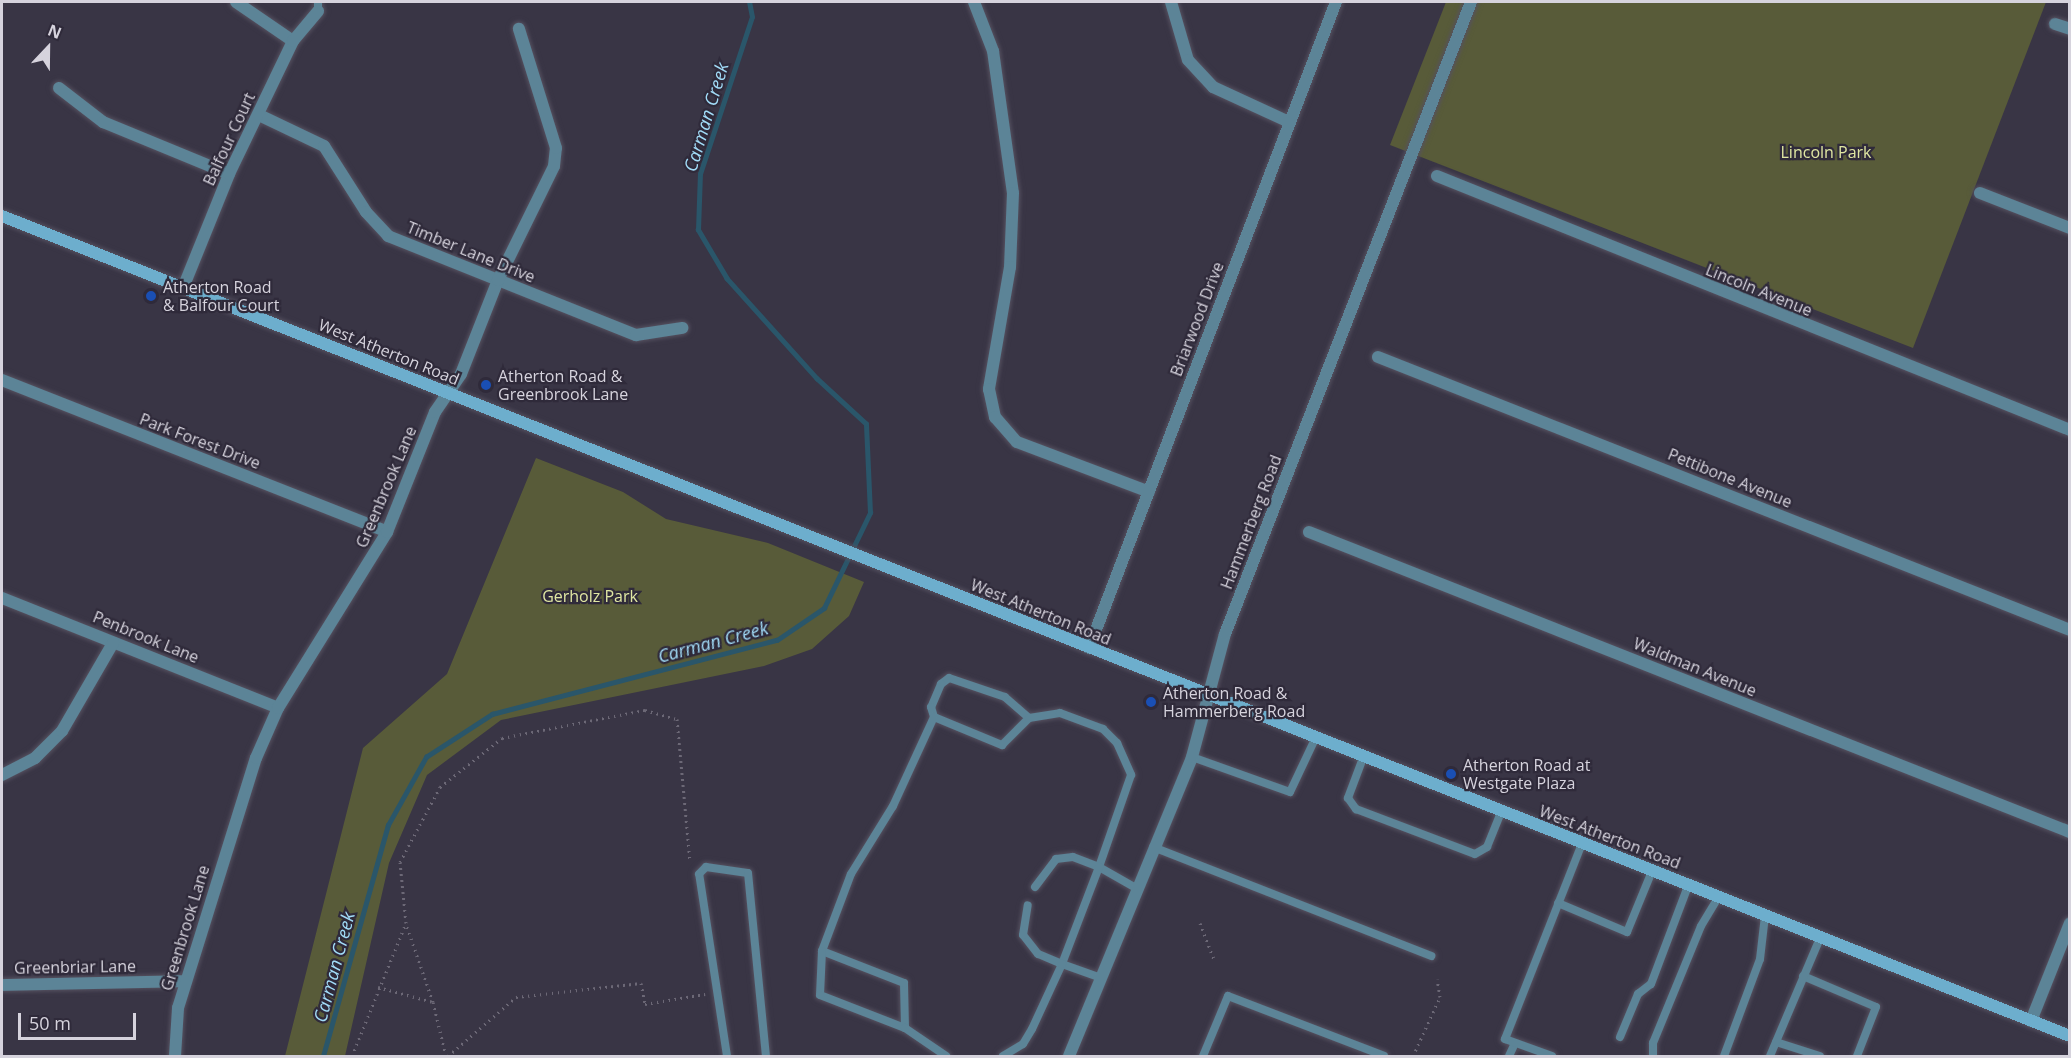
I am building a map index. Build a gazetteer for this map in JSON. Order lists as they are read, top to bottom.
{
  "streets": {
    "street": [
      "Balfour Court",
      "Timber Lane Drive",
      "Lincoln Avenue",
      "Briarwood Drive",
      "West Atherton Road",
      "Park Forest Drive",
      "Pettibone Avenue",
      "Greenbrook Lane",
      "Hammerberg Road",
      "Penbrook Lane",
      "Waldman Avenue",
      "Greenbriar Lane"
    ]
  },
  "crossings": [
    ["Balfour Court", "Timber Lane Drive"],
    ["Balfour Court", "West Atherton Road"],
    ["Timber Lane Drive", "Greenbrook Lane"],
    ["Briarwood Drive", "West Atherton Road"],
    ["West Atherton Road", "Greenbrook Lane"],
    ["West Atherton Road", "Hammerberg Road"],
    ["Park Forest Drive", "Greenbrook Lane"],
    ["Greenbrook Lane", "Penbrook Lane"],
    ["Greenbrook Lane", "Greenbriar Lane"]
  ],
  "water": ["Carman Creek"],
  "parks": ["Lincoln Park", "Gerholz Park"],
  "places": [
    "Atherton Road & Balfour Court",
    "Atherton Road & Greenbrook Lane",
    "Atherton Road & Hammerberg Road",
    "Atherton Road at Westgate Plaza"
  ],
  "scale_bar": "50 m",
  "north": "top"
}
